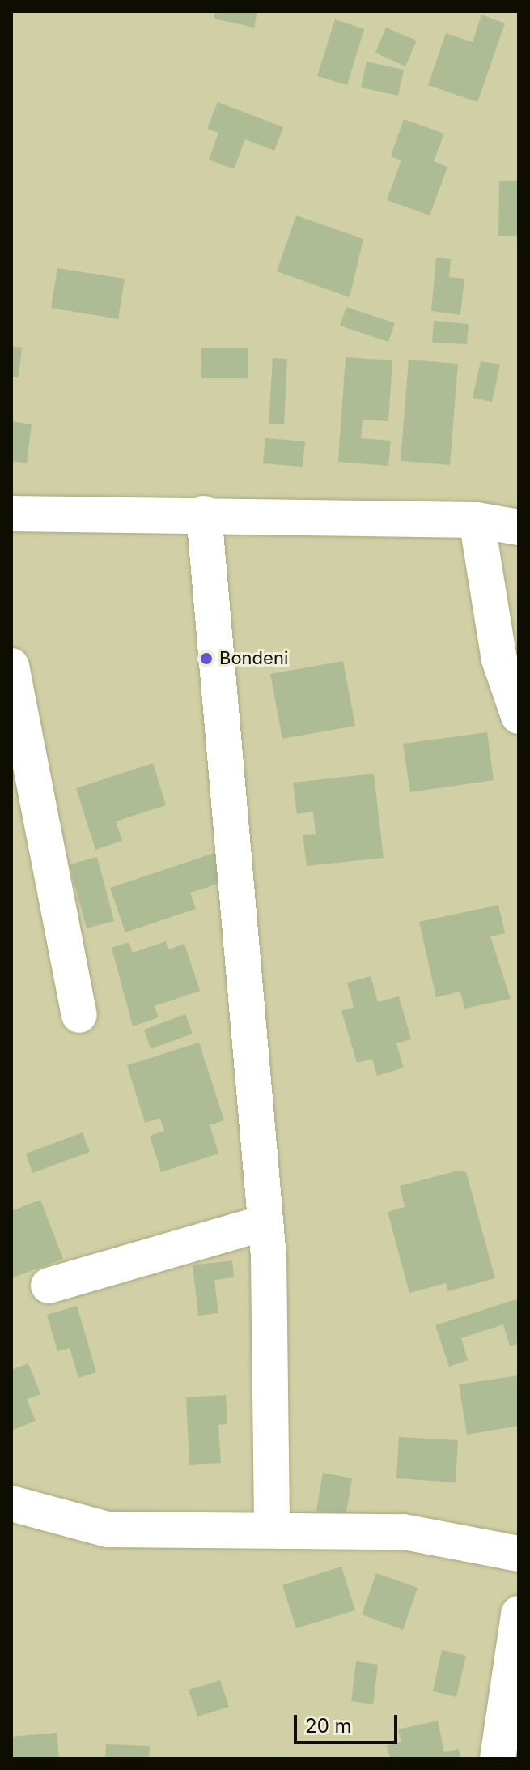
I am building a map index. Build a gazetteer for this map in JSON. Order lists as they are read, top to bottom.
{
  "places": ["Bondeni"],
  "scale_bar": "20 m"
}
